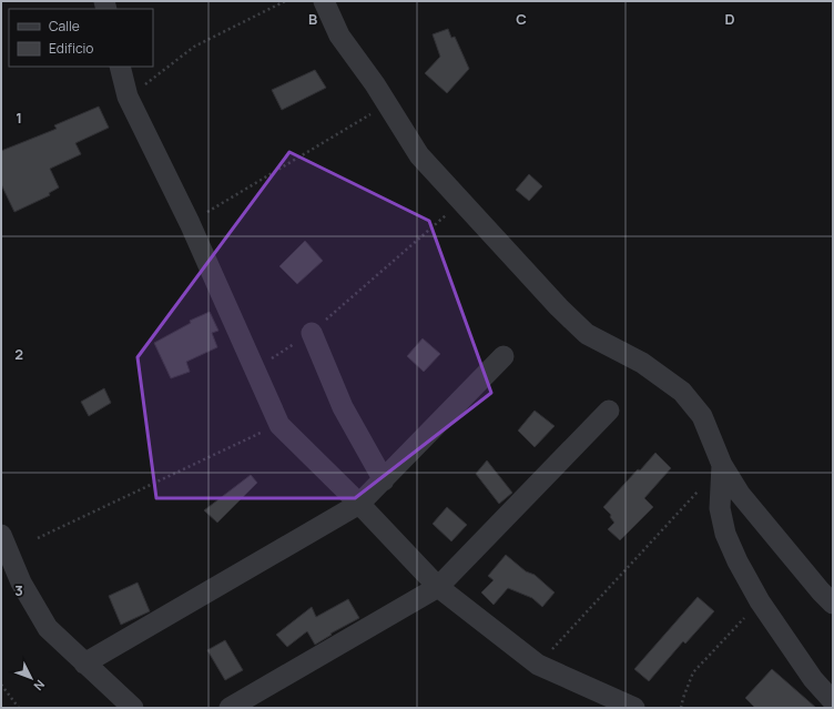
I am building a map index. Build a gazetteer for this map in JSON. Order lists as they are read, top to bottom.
{
  "legend": ["Calle", "Edificio"],
  "north": "bottom right",
  "grid": {
    "columns": ["B", "C", "D"],
    "rows": ["1", "2", "3"]
  }
}
